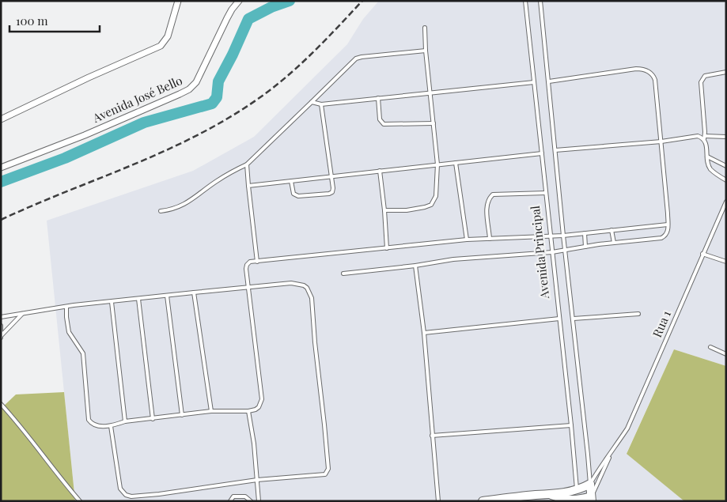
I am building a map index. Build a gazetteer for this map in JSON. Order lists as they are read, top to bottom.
{
  "streets": {
    "street": ["Avenida José Bello", "Avenida Principal"],
    "lane": ["Rua 1"]
  },
  "crossings": [
    ["Avenida Principal", "Rua 1"]
  ],
  "scale_bar": "100 m"
}
